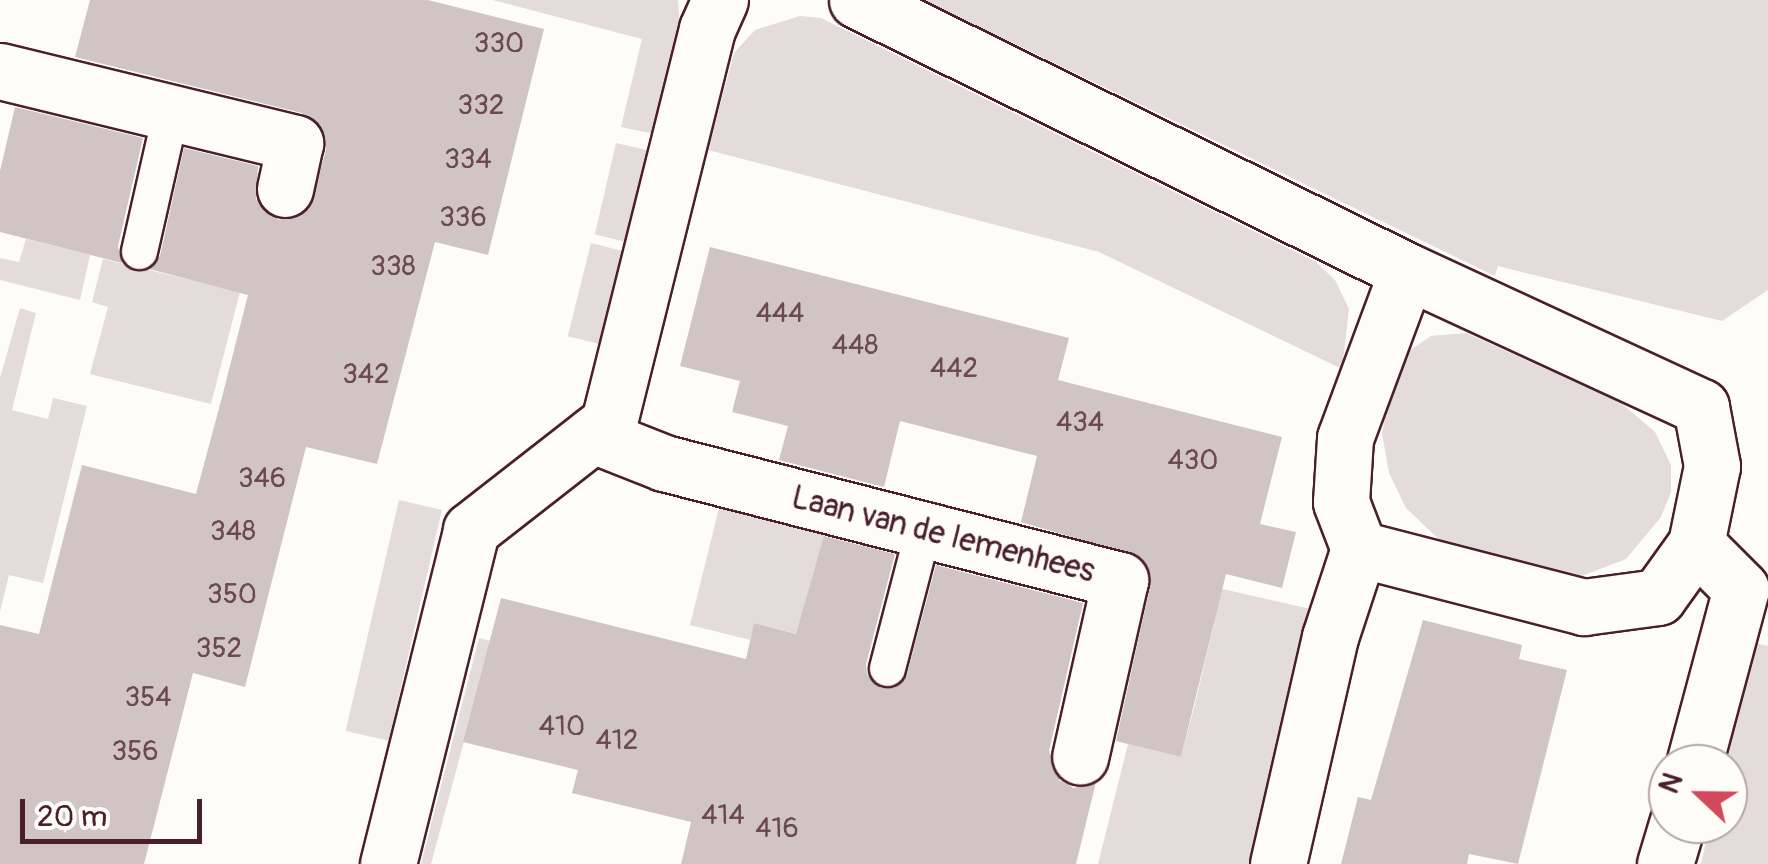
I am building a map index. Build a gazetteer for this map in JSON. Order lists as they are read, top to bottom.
{
  "streets": {
    "street": ["Laan van de Iemenhees"]
  },
  "house_numbers": [
    "330",
    "332",
    "334",
    "336",
    "338",
    "444",
    "448",
    "442",
    "342",
    "434",
    "430",
    "346",
    "348",
    "350",
    "352",
    "354",
    "410",
    "412",
    "356",
    "414",
    "416"
  ],
  "scale_bar": "20 m",
  "north": "left"
}
